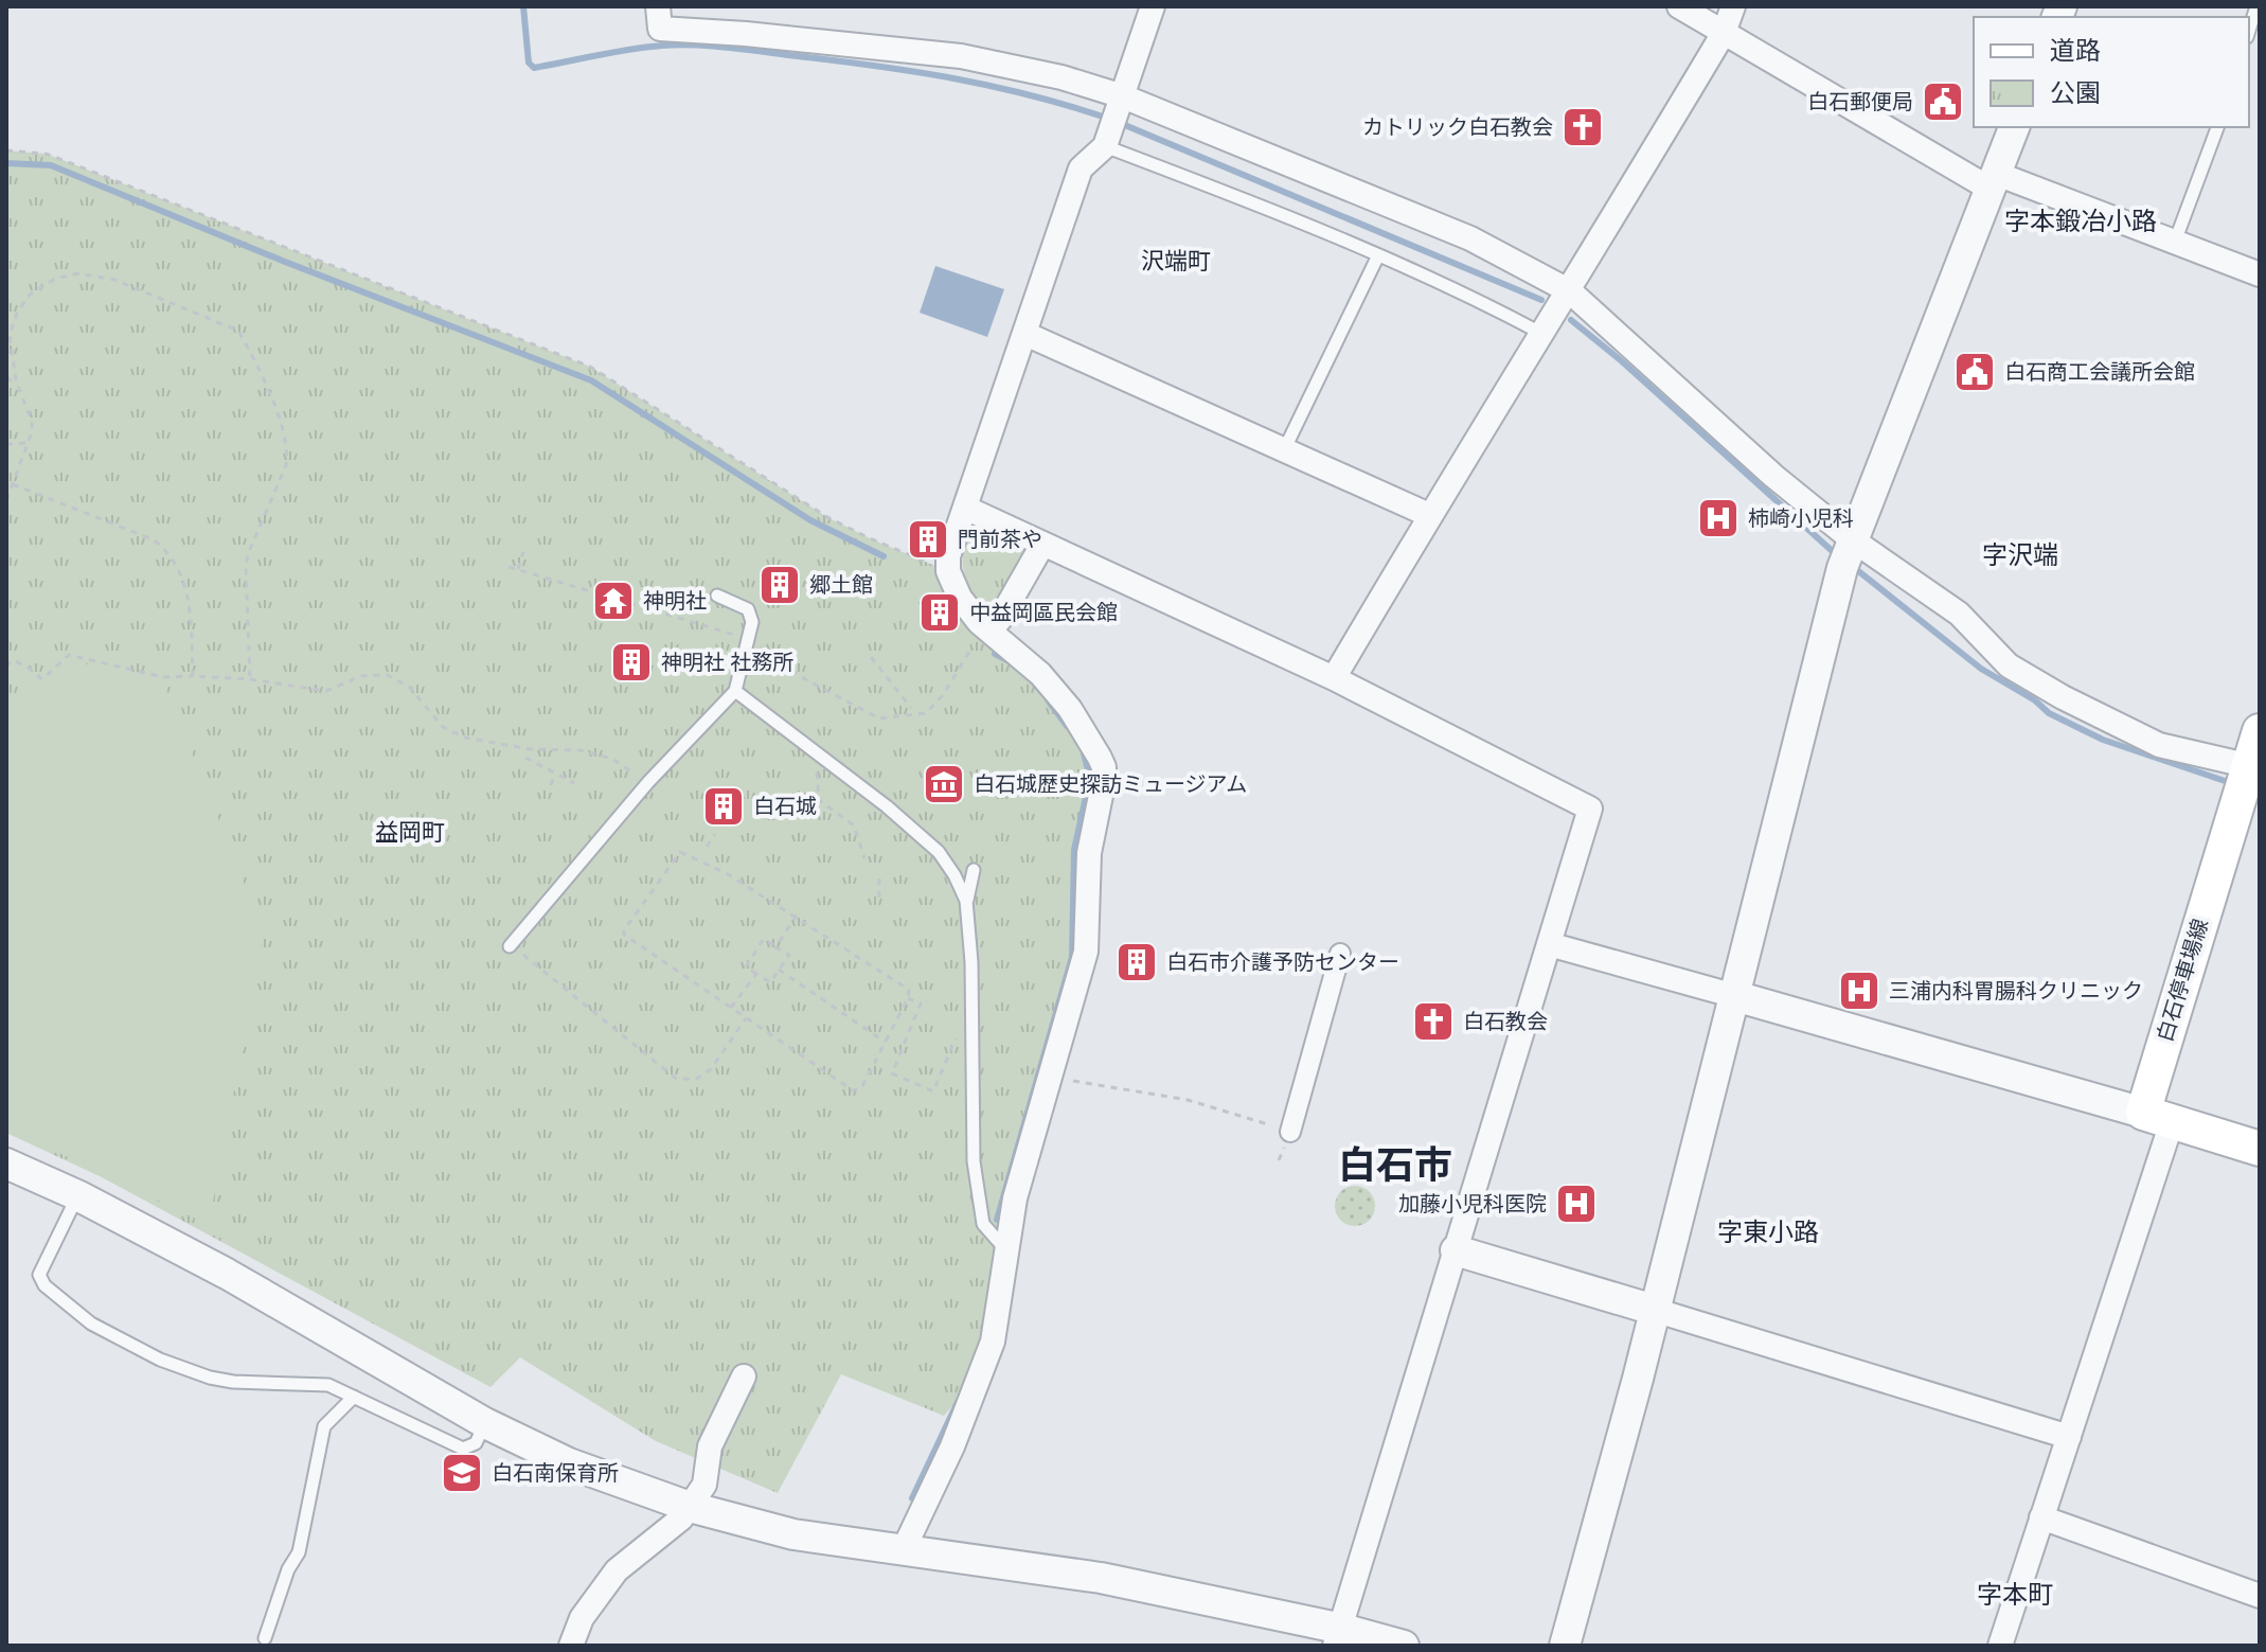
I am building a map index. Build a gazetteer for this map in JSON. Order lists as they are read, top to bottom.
{
  "streets": {
    "main road": ["白石停車場線"]
  },
  "districts": [
    "字本鍛冶小路",
    "沢端町",
    "字沢端",
    "益岡町",
    "白石市",
    "字東小路",
    "字本町"
  ],
  "places": {
    "public building": ["白石郵便局", "白石商工会議所会館"],
    "church": ["カトリック白石教会", "白石教会"],
    "hospital": ["柿崎小児科", "三浦内科胃腸科クリニック", "加藤小児科医院"],
    "building": [
      "門前茶や",
      "郷土館",
      "中益岡區民会館",
      "神明社 社務所",
      "白石城",
      "白石市介護予防センター"
    ],
    "temple": ["神明社"],
    "museum": ["白石城歴史探訪ミュージアム"],
    "school or university": ["白石南保育所"]
  },
  "legend": ["道路", "公園"]
}
